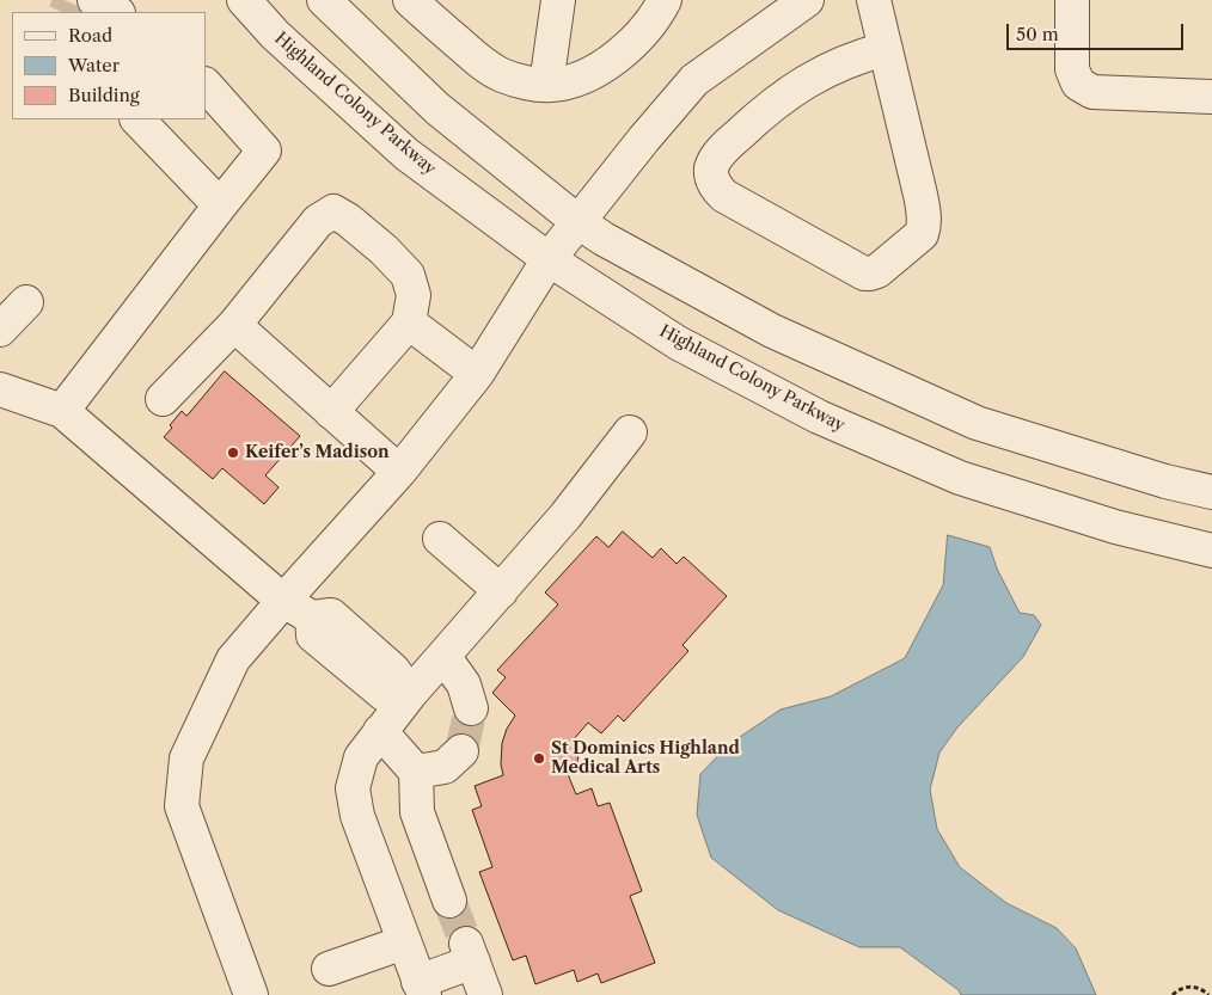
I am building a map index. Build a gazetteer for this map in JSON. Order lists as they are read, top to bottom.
{
  "streets": {
    "street": ["Highland Colony Parkway"]
  },
  "places": ["Keifer’s Madison", "St Dominics Highland Medical Arts"],
  "legend": ["Road", "Water", "Building"],
  "scale_bar": "50 m"
}
